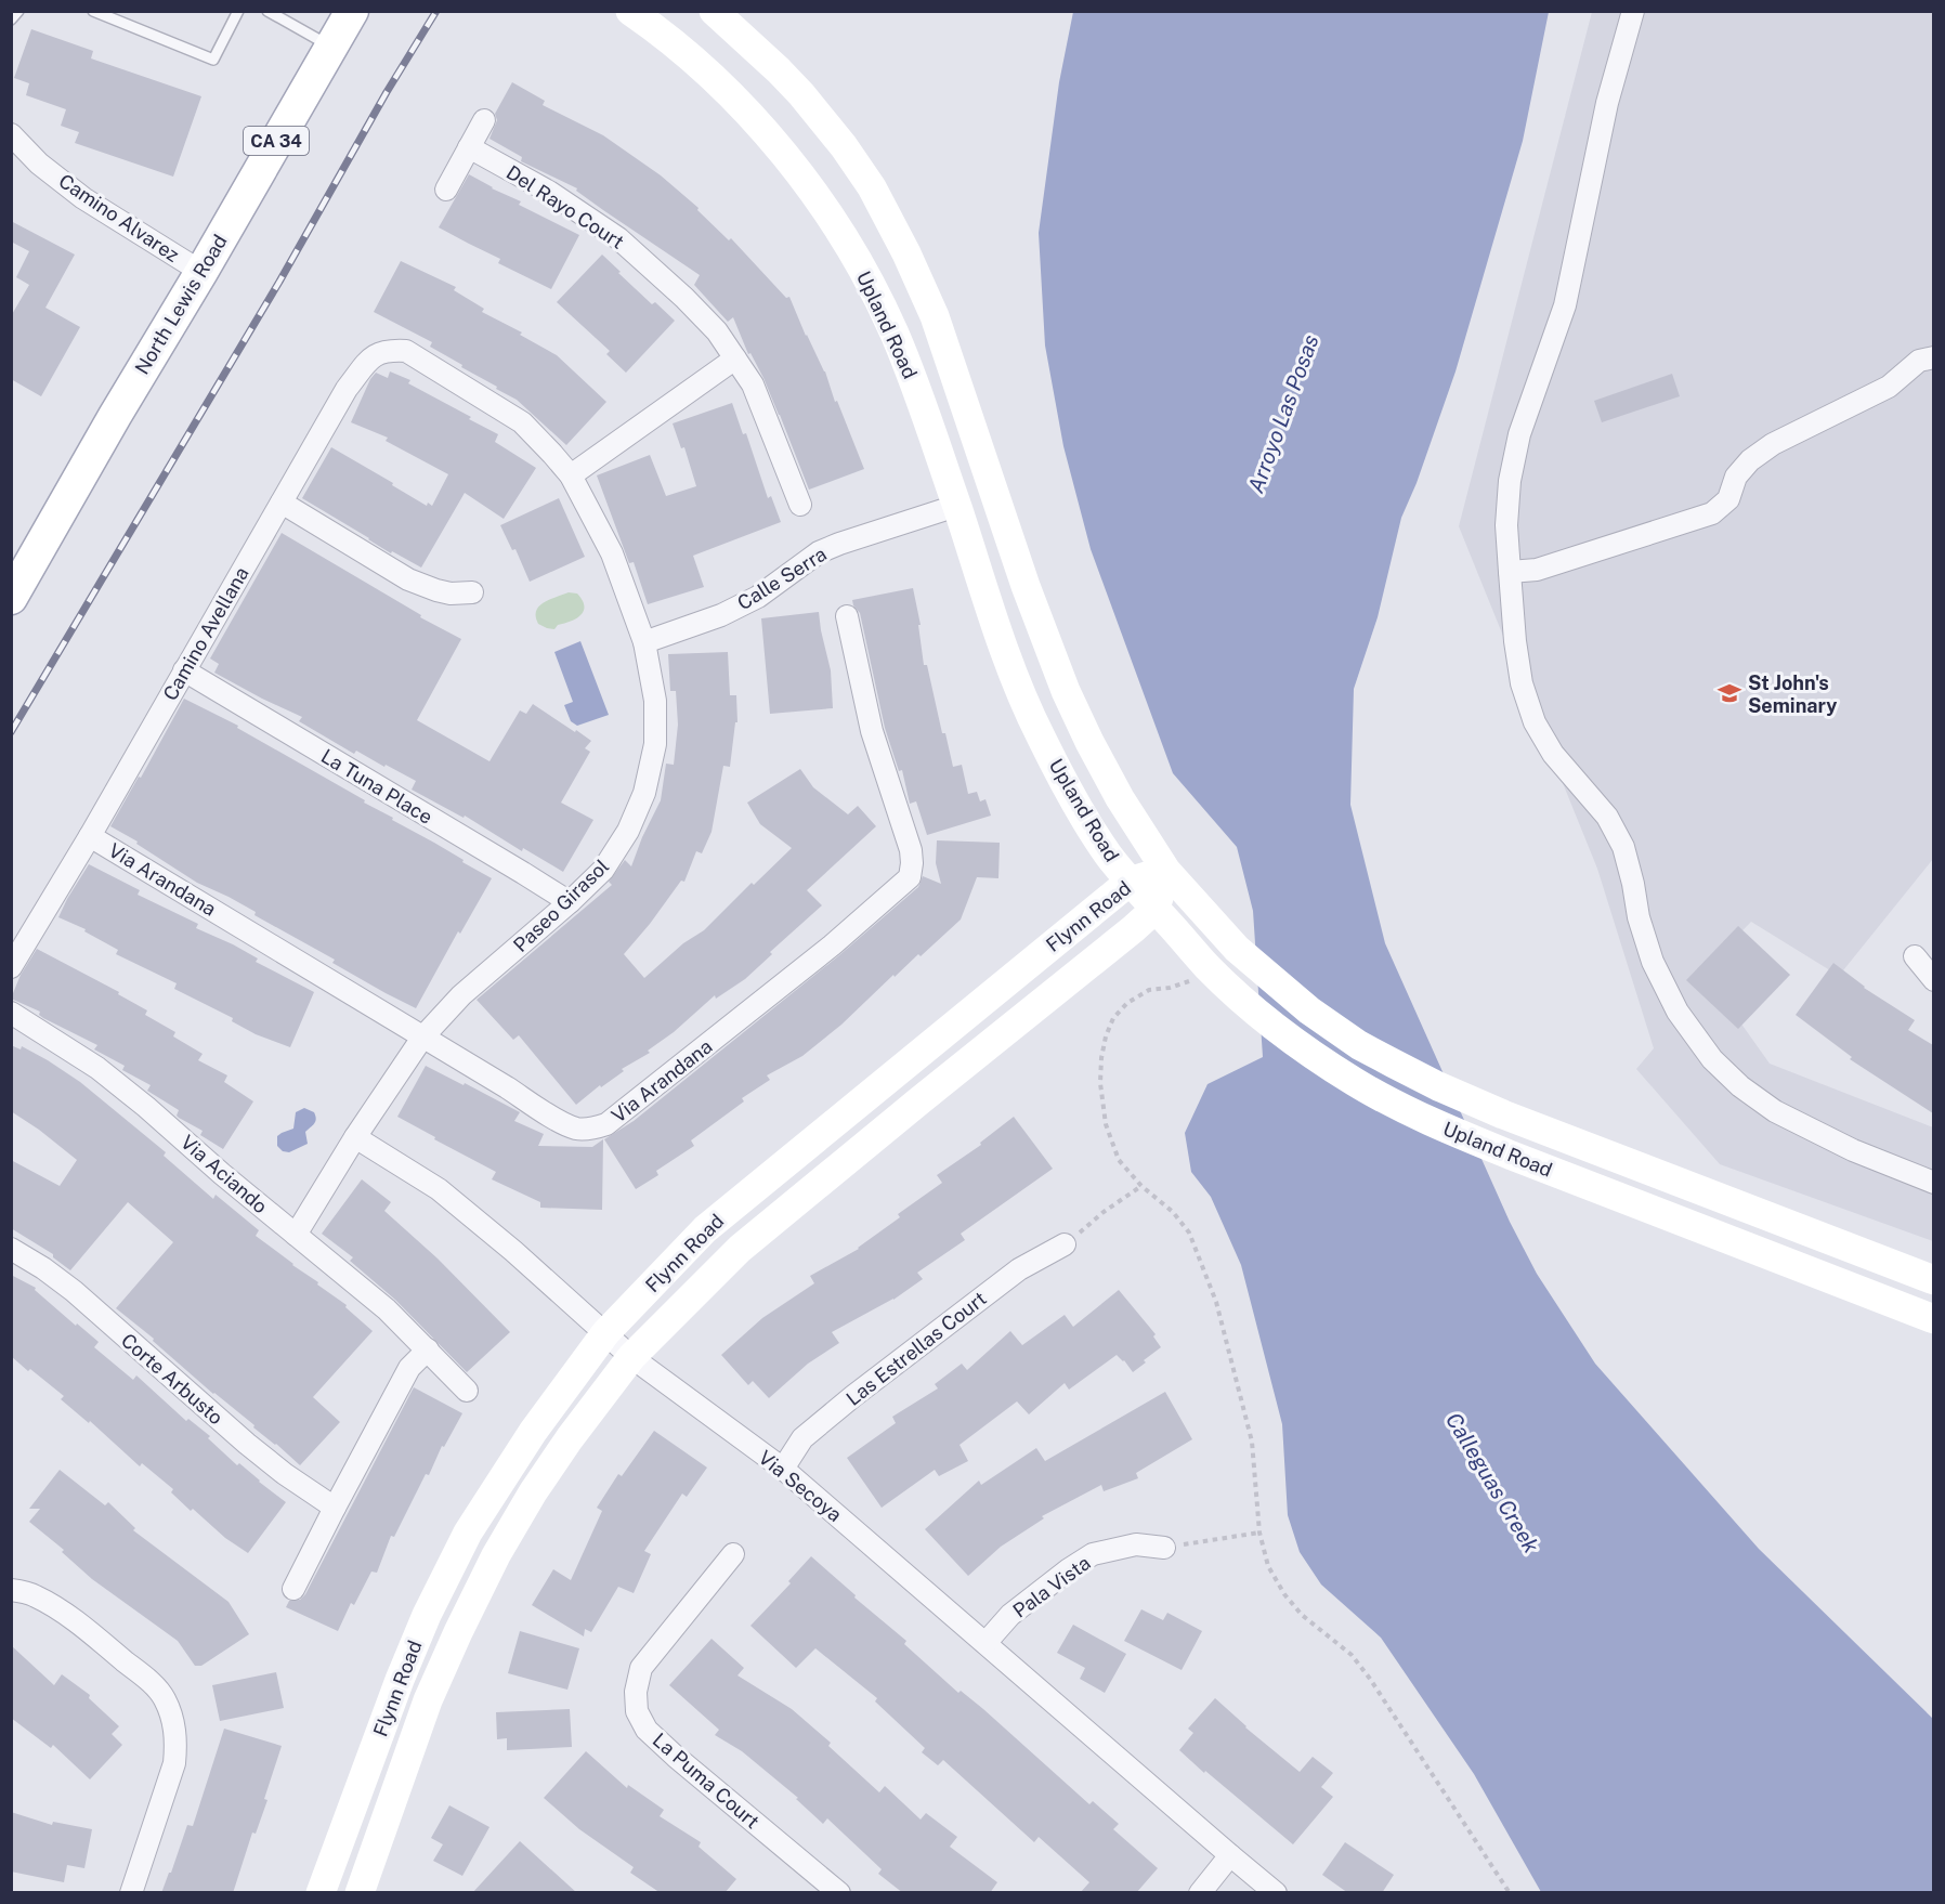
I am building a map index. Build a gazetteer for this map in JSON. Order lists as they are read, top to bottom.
{
  "streets": {
    "main road": [
      "CA 34",
      "North Lewis Road",
      "Upland Road",
      "Flynn Road"
    ],
    "street": [
      "Del Rayo Court",
      "Camino Alvarez",
      "Calle Serra",
      "Camino Avellana",
      "La Tuna Place",
      "Via Arandana",
      "Paseo Girasol",
      "Via Aciando",
      "Las Estrellas Court",
      "Corte Arbusto",
      "Via Secoya",
      "Pala Vista",
      "La Puma Court"
    ]
  },
  "crossings": [
    ["Camino Alvarez", "North Lewis Road"],
    ["Upland Road", "Calle Serra"],
    ["Upland Road", "Flynn Road"],
    ["Calle Serra", "Paseo Girasol"],
    ["Camino Avellana", "La Tuna Place"],
    ["Camino Avellana", "Via Arandana"],
    ["Camino Avellana", "Paseo Girasol"],
    ["La Tuna Place", "Paseo Girasol"],
    ["Via Arandana", "Paseo Girasol"],
    ["Paseo Girasol", "Via Aciando"],
    ["Paseo Girasol", "Via Secoya"],
    ["Flynn Road", "Via Secoya"],
    ["Las Estrellas Court", "Via Secoya"],
    ["Via Secoya", "Pala Vista"]
  ],
  "water": ["Arroyo Las Posas", "Calleguas Creek"],
  "places": {
    "school or university": ["St John's Seminary"]
  }
}
